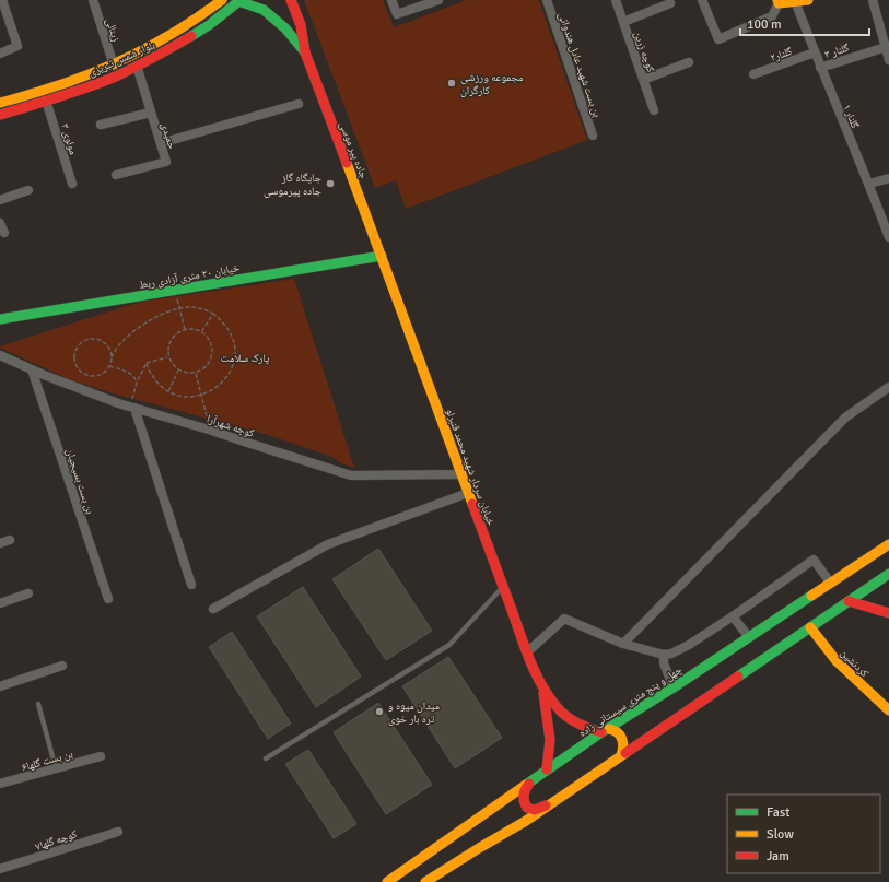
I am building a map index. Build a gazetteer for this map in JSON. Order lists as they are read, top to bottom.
{
  "streets": {
    "main road": [
      "بلوار شمس تبریزی",
      "جاده پیر موسی",
      "خیابان ۲۰ متری آزادی ربط",
      "خیابان سردار شهید محمد قنبرلو",
      "کردنشین",
      "چهل و پنج متری سیستانی زاده"
    ],
    "street": [
      "زینالی",
      "گلنار ۳",
      "کوچه زرین",
      "گلنار۲",
      "بن بست شهید عادل هندوانی",
      "۱ گلنار",
      "حمیدی",
      "مولوی ۳",
      "کوچه شهرآرا",
      "بن بست بسیجیان",
      "بن بست گلها۶",
      "کوچه گلها۷"
    ]
  },
  "crossings": [
    ["زینالی", "بلوار شمس تبریزی"],
    ["گلنار ۳", "۱ گلنار"],
    ["گلنار۲", "۱ گلنار"],
    ["بلوار شمس تبریزی", "حمیدی"],
    ["بلوار شمس تبریزی", "مولوی ۳"],
    ["جاده پیر موسی", "خیابان ۲۰ متری آزادی ربط"],
    ["جاده پیر موسی", "خیابان سردار شهید محمد قنبرلو"],
    ["خیابان ۲۰ متری آزادی ربط", "خیابان سردار شهید محمد قنبرلو"],
    ["کوچه شهرآرا", "خیابان سردار شهید محمد قنبرلو"],
    ["کوچه شهرآرا", "بن بست بسیجیان"]
  ],
  "parks": ["پارک سلامت"],
  "places": ["مجموعه ورزشی کارگران", "جایگاه گاز جاده پیرموسی", "میدان میوه و تره بار خوی"],
  "legend": ["Fast", "Slow", "Jam"],
  "scale_bar": "100 m"
}
